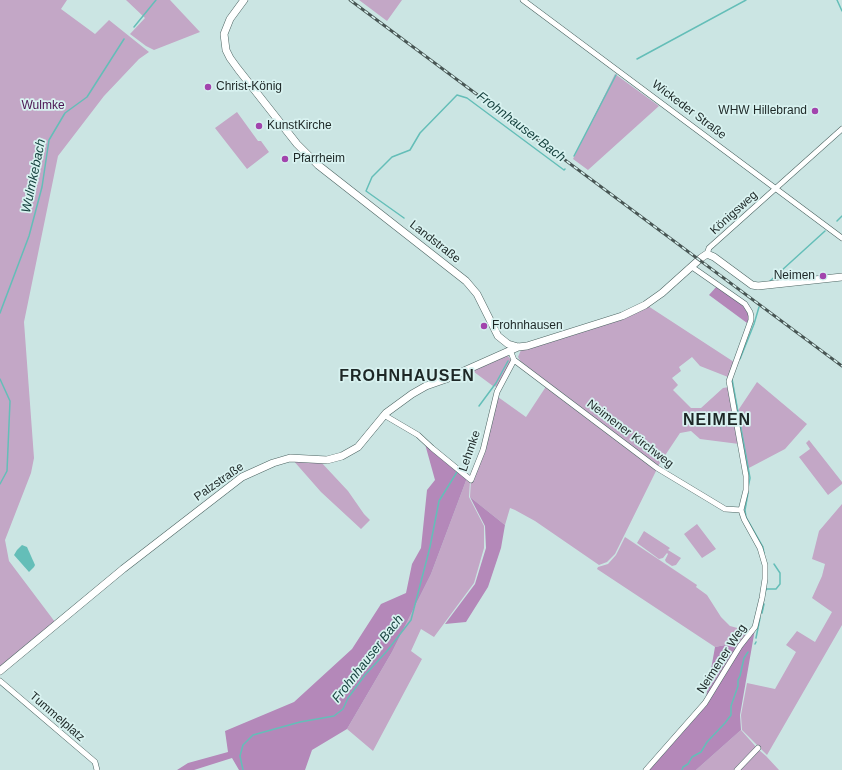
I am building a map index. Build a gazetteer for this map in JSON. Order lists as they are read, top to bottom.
{
  "streets": {
    "main road": ["Landstraße", "Palzstraße"],
    "street": [
      "Wickeder Straße",
      "Königsweg",
      "Neimener Kirchweg",
      "Lehmke",
      "Neimener Weg",
      "Tummelplatz"
    ]
  },
  "crossings": [
    ["Wickeder Straße", "Königsweg"],
    ["Neimener Kirchweg", "Lehmke"],
    ["Neimener Kirchweg", "Neimener Weg"],
    ["Lehmke", "Palzstraße"]
  ],
  "districts": ["FROHNHAUSEN", "NEIMEN"],
  "water": ["Frohnhauser Bach", "Wulmkebach"],
  "parks": ["Wulmke"],
  "places": [
    "Christ-König",
    "WHW Hillebrand",
    "KunstKirche",
    "Pfarrheim",
    "Neimen",
    "Frohnhausen"
  ]
}
